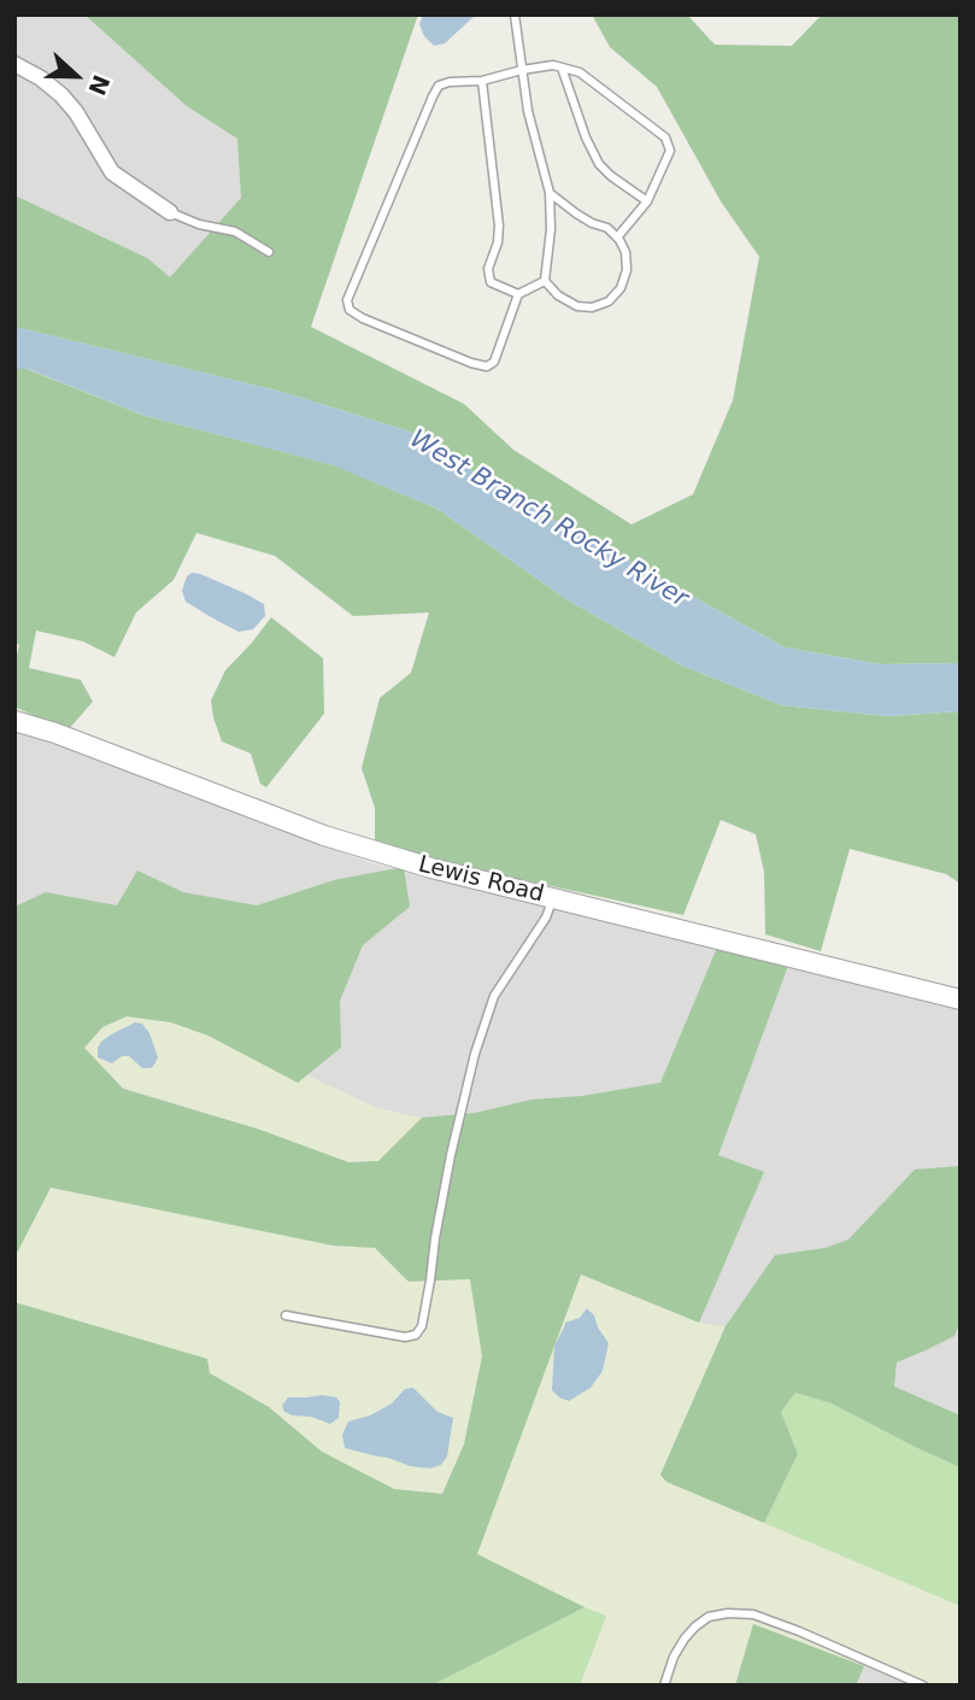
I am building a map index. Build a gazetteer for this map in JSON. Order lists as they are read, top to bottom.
{
  "streets": {
    "street": ["Lewis Road"]
  },
  "water": ["West Branch Rocky River"],
  "north": "right"
}
